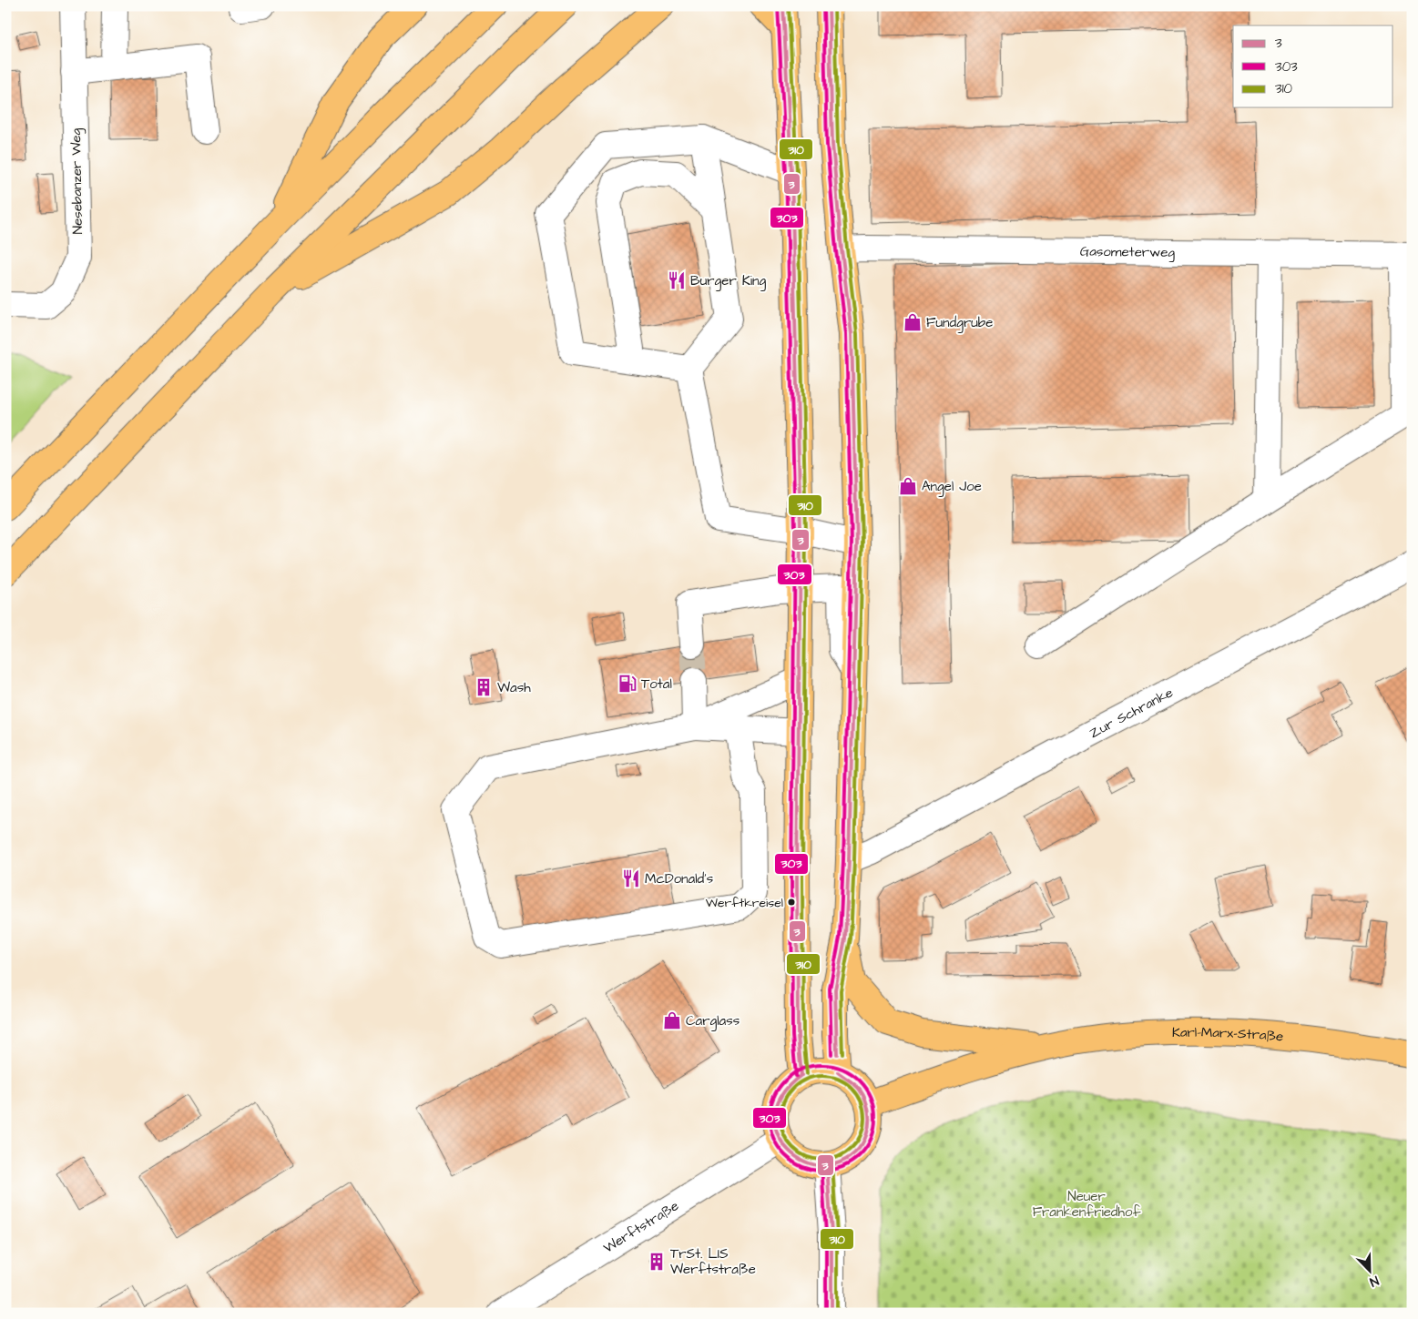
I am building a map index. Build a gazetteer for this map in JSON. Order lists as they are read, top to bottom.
{
  "streets": {
    "main road": ["Karl-Marx-Straße"],
    "street": [
      "Nesebanzer Weg",
      "Gasometerweg",
      "Zur Schranke",
      "Werftstraße"
    ]
  },
  "crossings": [
    ["Karl-Marx-Straße", "Werftstraße"]
  ],
  "parks": ["Neuer Frankenfriedhof"],
  "places": {
    "restaurant": ["Burger King", "McDonald's"],
    "shop": ["Fundgrube", "Angel Joe", "Carglass"],
    "fuel station": ["Total"],
    "building": ["Wash", "TrSt. LIS Werftstraße"],
    "other": ["Werftkreisel"]
  },
  "lines": ["transit line 3", "transit line 303", "transit line 310"],
  "legend": ["3", "303", "310"],
  "north": "bottom right"
}
